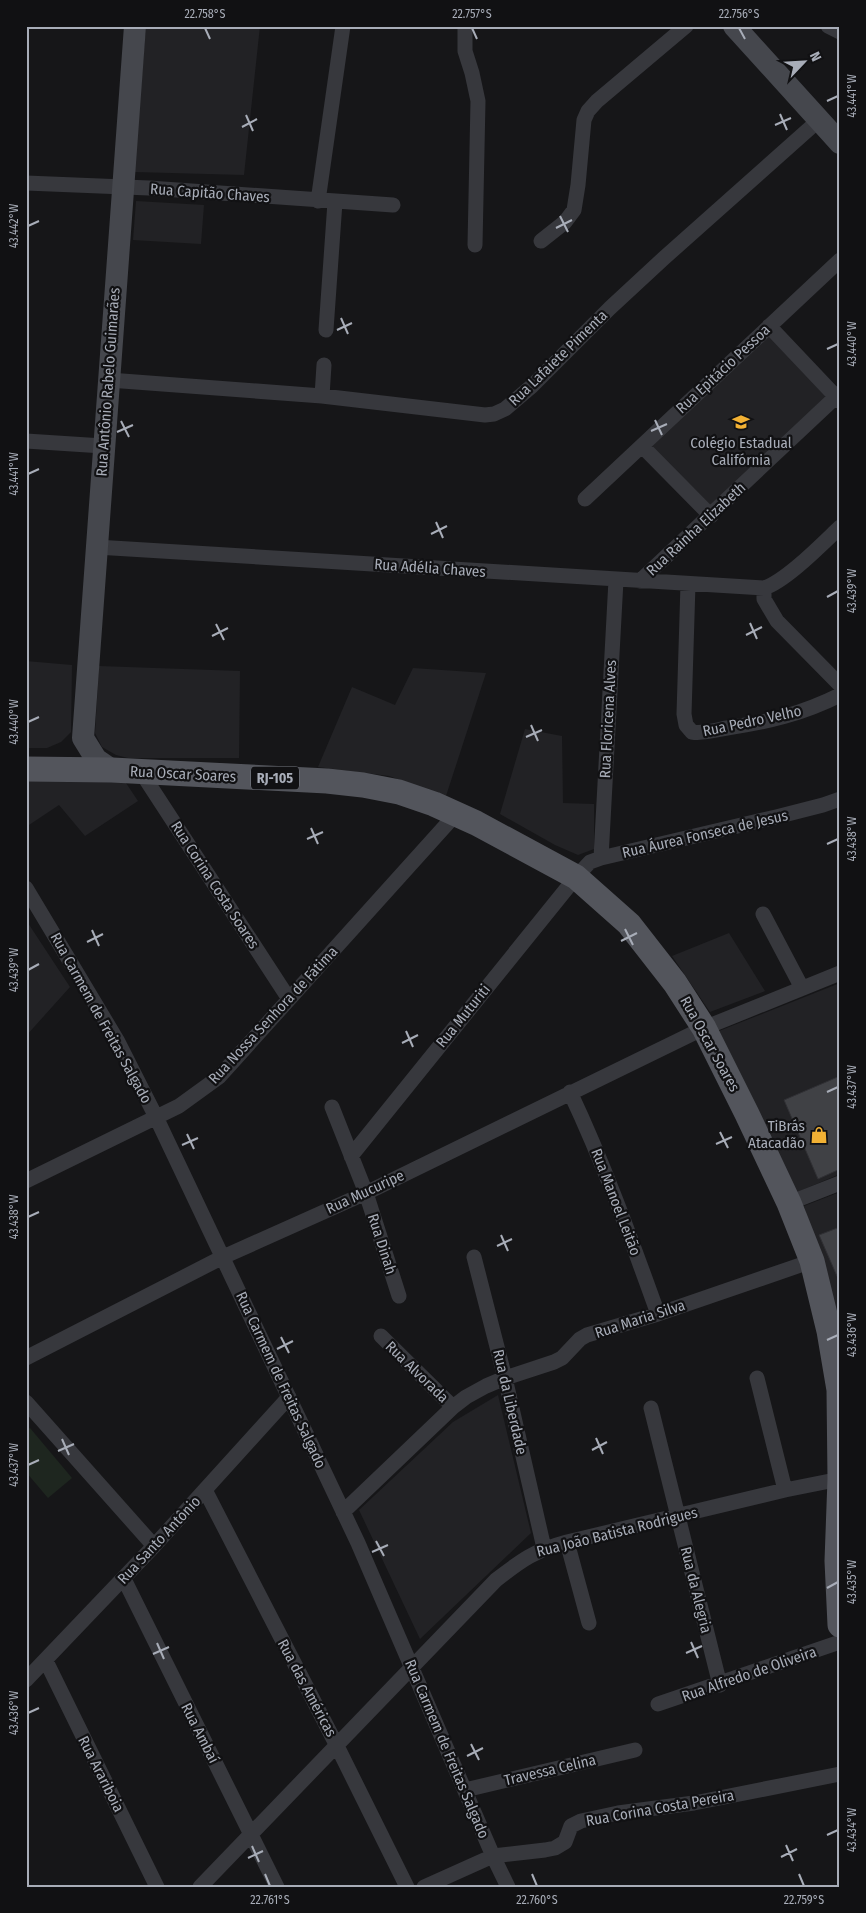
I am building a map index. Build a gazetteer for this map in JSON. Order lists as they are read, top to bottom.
{
  "streets": {
    "main road": ["Rua Antônio Rabelo Guimarães", "Rua Oscar Soares", "RJ-105"],
    "street": [
      "Rua Capitão Chaves",
      "Rua Lafaiete Pimenta",
      "Rua Epitácio Pessoa",
      "Rua Rainha Elizabeth",
      "Rua Adélia Chaves",
      "Rua Floricena Alves",
      "Rua Pedro Velho",
      "Rua Áurea Fonseca de Jesus",
      "Rua Corina Costa Soares",
      "Rua Nossa Senhora de Fátima",
      "Rua Muturiti",
      "Rua Carmem de Freitas Salgado",
      "Rua Mucuripe",
      "Rua Manoel Leitão",
      "Rua Dinah",
      "Rua Maria Silva",
      "Rua Alvorada",
      "Rua da Liberdade",
      "Rua João Batista Rodrigues",
      "Rua Santo Antônio",
      "Rua da Alegria",
      "Rua Alfredo de Oliveira",
      "Rua das Américas",
      "Rua Ambaí",
      "Travessa Celina",
      "Rua Arariboia",
      "Rua Corina Costa Pereira"
    ]
  },
  "crossings": [
    ["Rua Capitão Chaves", "Rua Antônio Rabelo Guimarães"],
    ["Rua Lafaiete Pimenta", "Rua Antônio Rabelo Guimarães"],
    ["Rua Antônio Rabelo Guimarães", "Rua Adélia Chaves"],
    ["Rua Rainha Elizabeth", "Rua Adélia Chaves"],
    ["Rua Adélia Chaves", "Rua Floricena Alves"],
    ["Rua Adélia Chaves", "Rua Pedro Velho"],
    ["Rua Floricena Alves", "Rua Áurea Fonseca de Jesus"],
    ["Rua Oscar Soares", "Rua Áurea Fonseca de Jesus"],
    ["Rua Oscar Soares", "Rua Corina Costa Soares"],
    ["Rua Oscar Soares", "Rua Nossa Senhora de Fátima"],
    ["Rua Oscar Soares", "Rua Muturiti"],
    ["Rua Oscar Soares", "Rua Mucuripe"],
    ["Rua Oscar Soares", "Rua Maria Silva"],
    ["Rua Oscar Soares", "Rua João Batista Rodrigues"],
    ["Rua Áurea Fonseca de Jesus", "Rua Muturiti"],
    ["Rua Corina Costa Soares", "Rua Nossa Senhora de Fátima"],
    ["Rua Nossa Senhora de Fátima", "Rua Carmem de Freitas Salgado"],
    ["Rua Muturiti", "Rua Dinah"],
    ["Rua Carmem de Freitas Salgado", "Rua Mucuripe"],
    ["Rua Carmem de Freitas Salgado", "Rua Maria Silva"],
    ["Rua Carmem de Freitas Salgado", "Rua João Batista Rodrigues"],
    ["Rua Carmem de Freitas Salgado", "Rua Santo Antônio"],
    ["Rua Carmem de Freitas Salgado", "Travessa Celina"],
    ["Rua Carmem de Freitas Salgado", "Rua Corina Costa Pereira"],
    ["Rua Mucuripe", "Rua Manoel Leitão"],
    ["Rua Mucuripe", "Rua Dinah"],
    ["Rua Manoel Leitão", "Rua Maria Silva"],
    ["Rua Maria Silva", "Rua Alvorada"],
    ["Rua Maria Silva", "Rua da Liberdade"],
    ["Rua da Liberdade", "Rua João Batista Rodrigues"],
    ["Rua João Batista Rodrigues", "Rua da Alegria"],
    ["Rua João Batista Rodrigues", "Rua das Américas"],
    ["Rua João Batista Rodrigues", "Rua Ambaí"],
    ["Rua Santo Antônio", "Rua das Américas"],
    ["Rua Santo Antônio", "Rua Ambaí"],
    ["Rua Santo Antônio", "Rua Arariboia"],
    ["Rua da Alegria", "Rua Alfredo de Oliveira"]
  ],
  "places": {
    "school or university": ["Colégio Estadual Califórnia"],
    "shop": ["TiBrás Atacadão"]
  },
  "north": "top right",
  "coordinates": [
    "22.758°S",
    "22.757°S",
    "22.756°S",
    "43.441°W",
    "43.442°W",
    "43.440°W",
    "43.439°W",
    "43.438°W",
    "43.437°W",
    "43.436°W",
    "43.435°W",
    "43.434°W",
    "22.761°S",
    "22.760°S",
    "22.759°S"
  ]
}
